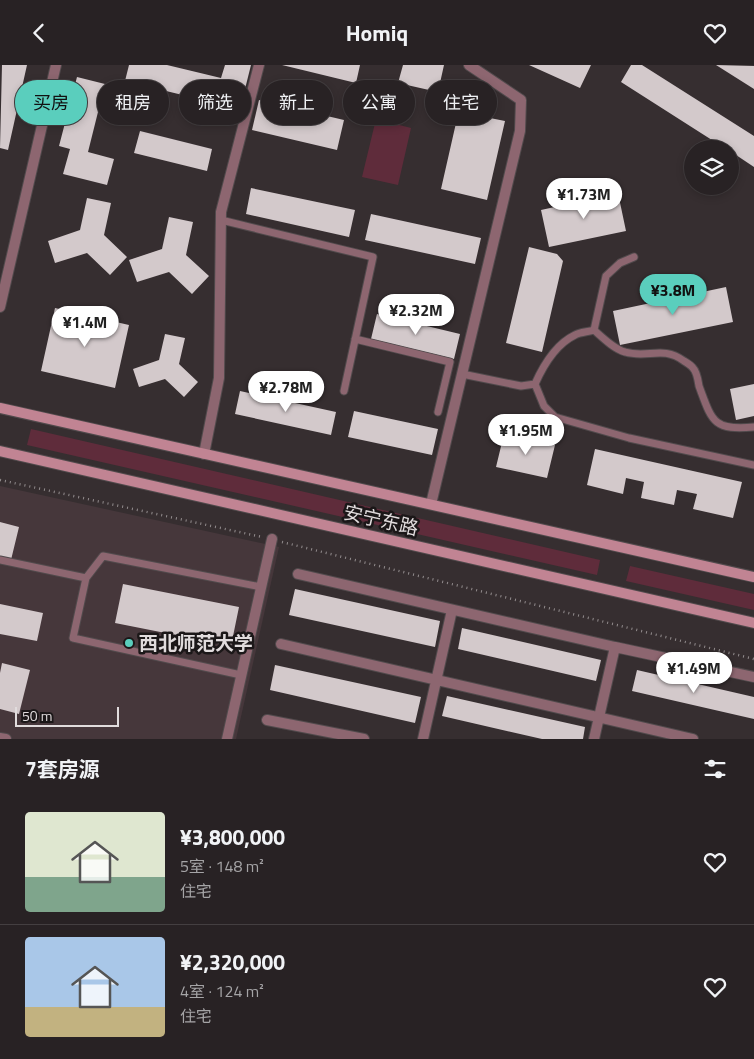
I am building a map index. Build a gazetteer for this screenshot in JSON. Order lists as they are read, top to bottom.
{
  "streets": {
    "main road": ["安宁东路"]
  },
  "places": ["西北师范大学"],
  "scale_bar": "50 m",
  "page": {
    "header": "Homiq",
    "chip": [
      "买房",
      "租房",
      "筛选",
      "新上",
      "公寓",
      "住宅"
    ],
    "price": [
      "¥1.73M",
      "¥3.8M",
      "¥2.32M",
      "¥1.4M",
      "¥2.78M",
      "¥1.95M",
      "¥1.49M"
    ],
    "scale": "50 m",
    "heading": "7套房源",
    "list": [
      {
        "name": "¥3,800,000",
        "note": "5室 · 148 m² · 住宅"
      },
      {
        "name": "¥2,320,000",
        "note": "4室 · 124 m² · 住宅"
      }
    ]
  }
}
